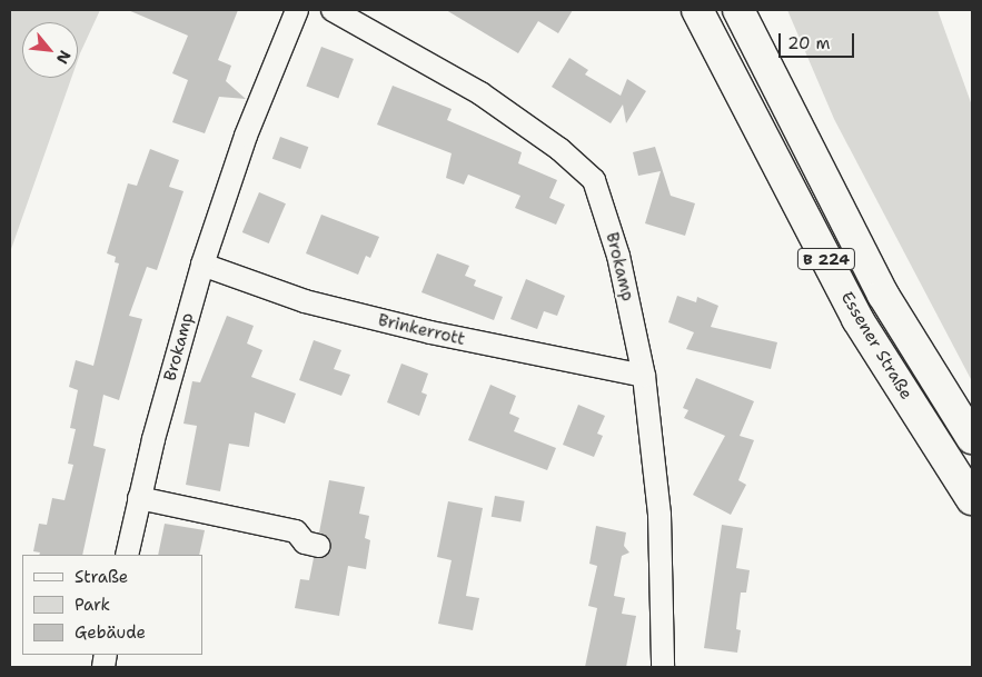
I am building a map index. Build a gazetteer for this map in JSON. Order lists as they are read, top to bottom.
{
  "streets": {
    "main road": ["B 224", "Essener Straße"],
    "street": ["Brokamp", "Brinkerrott"]
  },
  "crossings": [
    ["Brokamp", "Brinkerrott"]
  ],
  "legend": ["Straße", "Park", "Gebäude"],
  "scale_bar": "20 m",
  "north": "bottom right"
}
